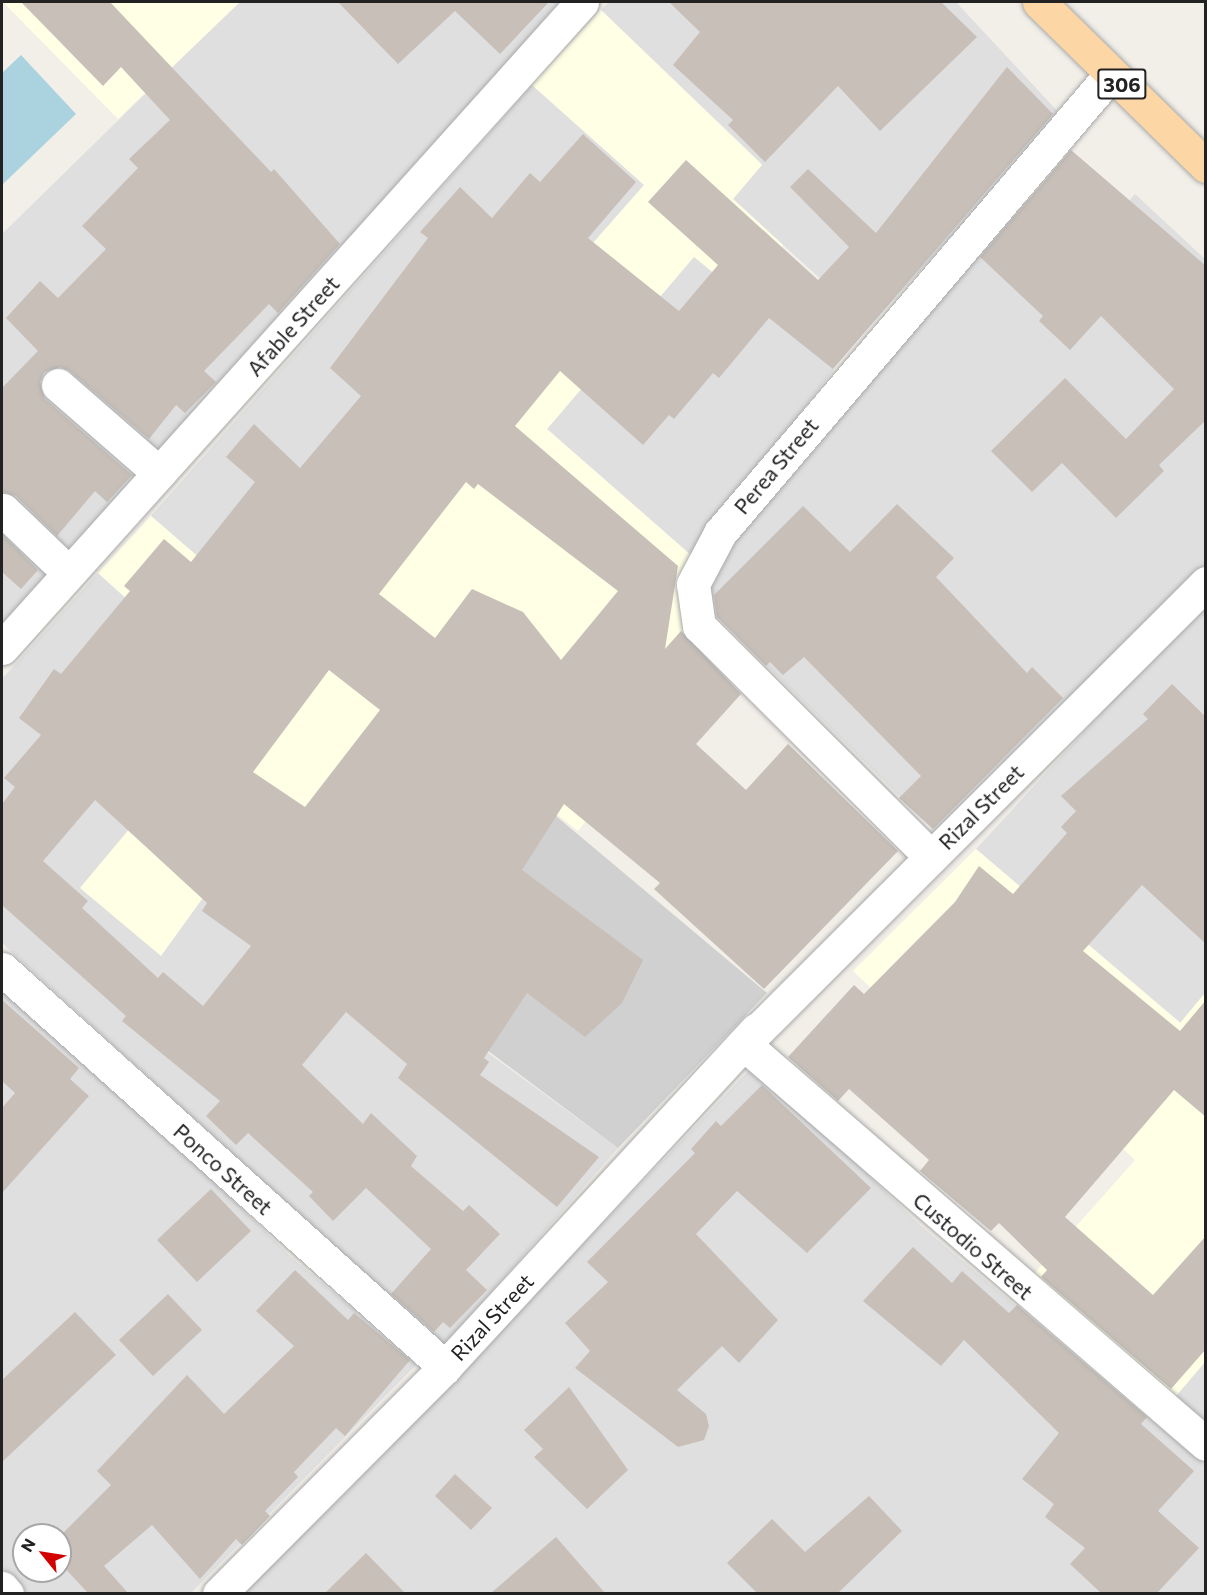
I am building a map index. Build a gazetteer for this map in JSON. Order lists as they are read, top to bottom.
{
  "streets": {
    "main road": ["306"],
    "street": [
      "Afable Street",
      "Perea Street",
      "Rizal Street",
      "Ponco Street",
      "Custodio Street"
    ]
  },
  "crossings": [
    ["306", "Perea Street"],
    ["Perea Street", "Rizal Street"],
    ["Rizal Street", "Ponco Street"],
    ["Rizal Street", "Custodio Street"]
  ],
  "north": "top left"
}
